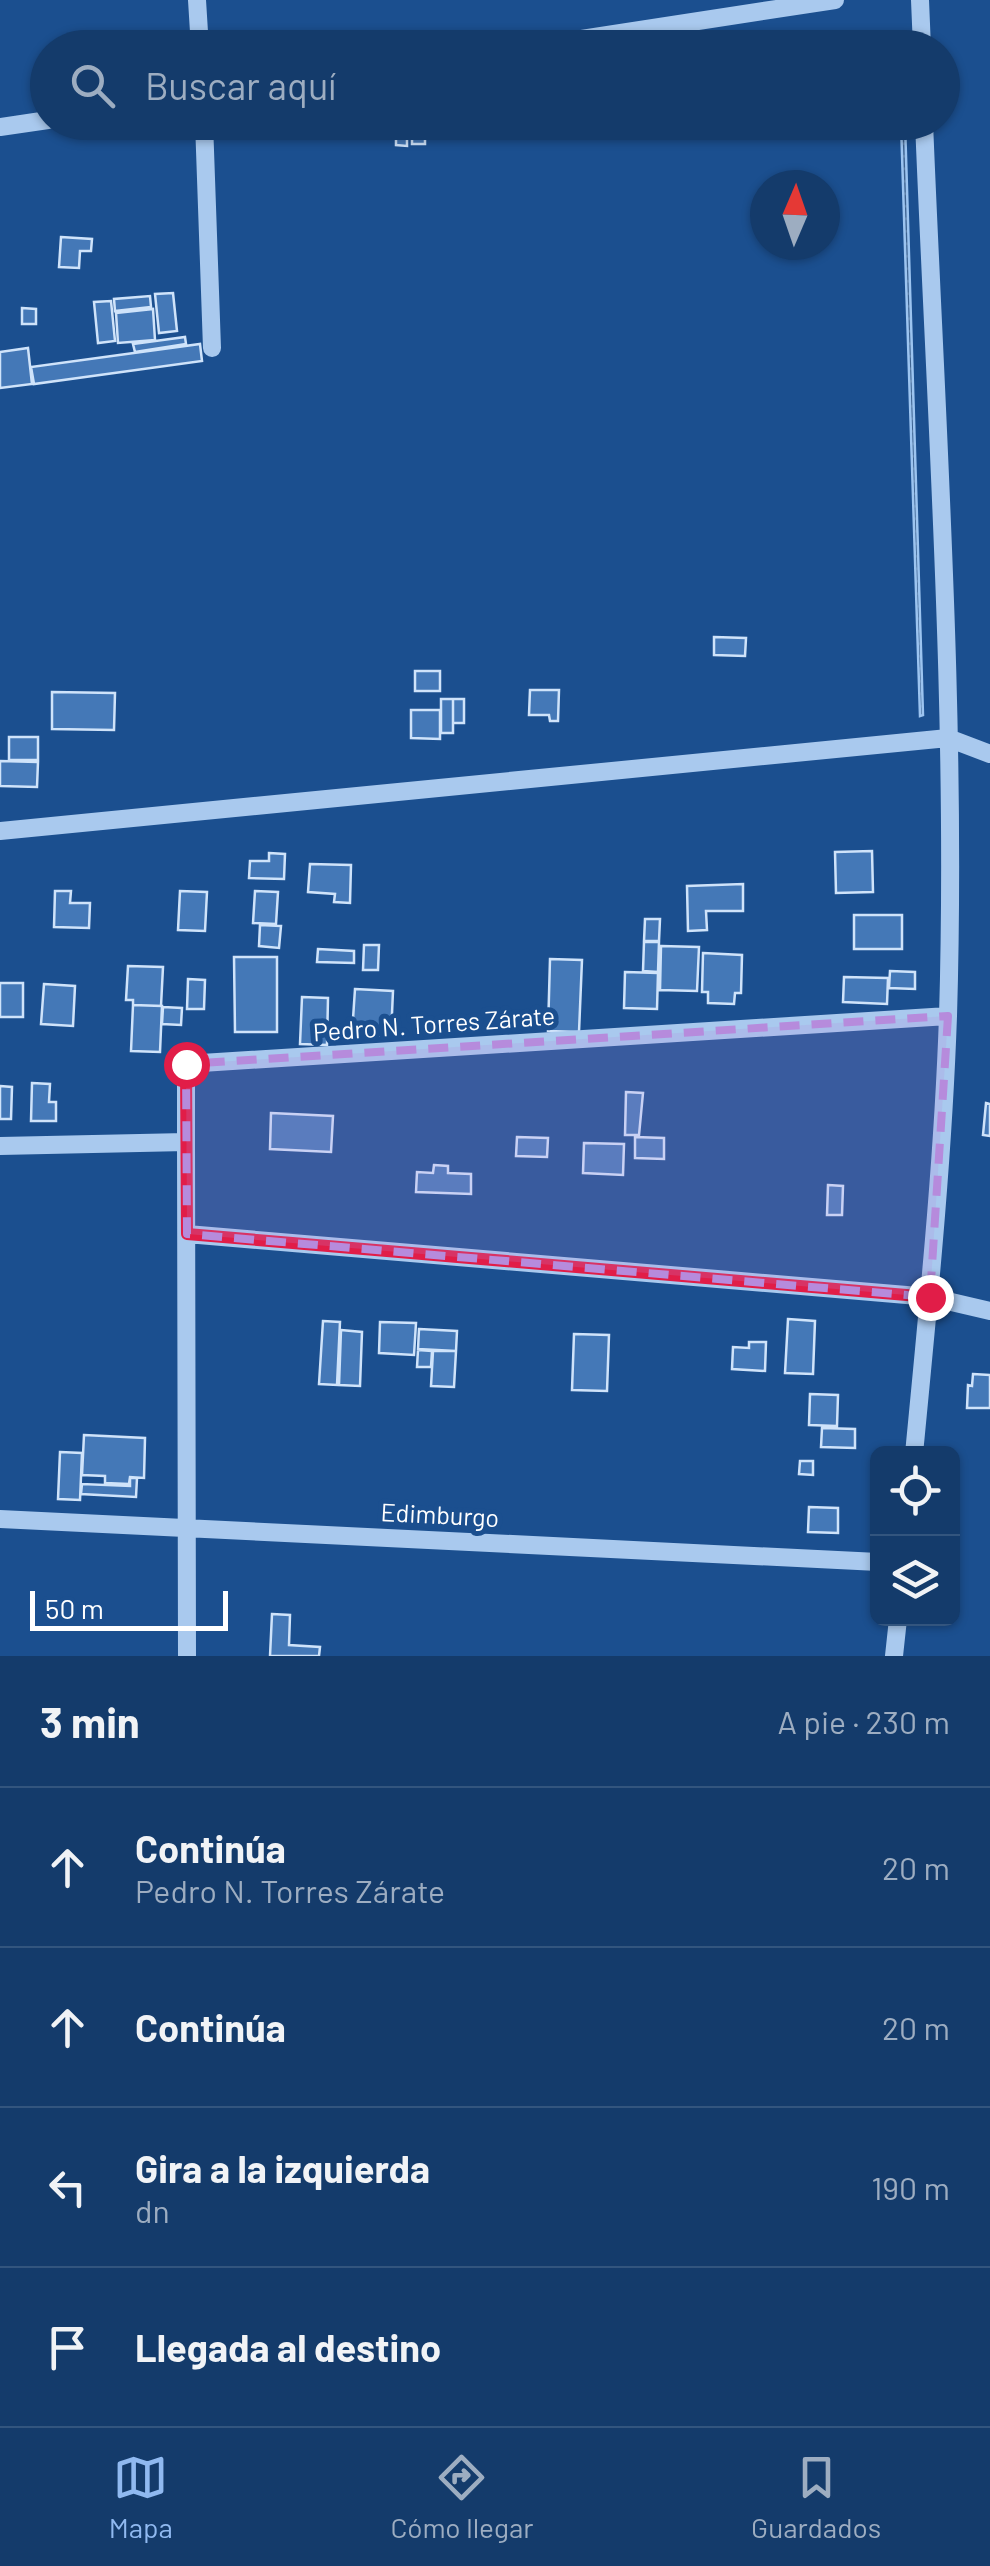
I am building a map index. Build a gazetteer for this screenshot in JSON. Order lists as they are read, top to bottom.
{
  "streets": {
    "street": ["Pedro N. Torres Zárate", "Edimburgo"]
  },
  "scale_bar": "50 m",
  "north": "top",
  "page": {
    "search": "Buscar aquí",
    "scale": "50 m",
    "heading": ["3 min", "A pie · 230 m"],
    "list": [
      ["Continúa", "Pedro N. Torres Zárate", "20 m"],
      ["Continúa", "20 m"],
      ["Gira a la izquierda", "dn", "190 m"],
      "Llegada al destino"
    ],
    "nav": ["Mapa", "Cómo llegar", "Guardados"]
  }
}
